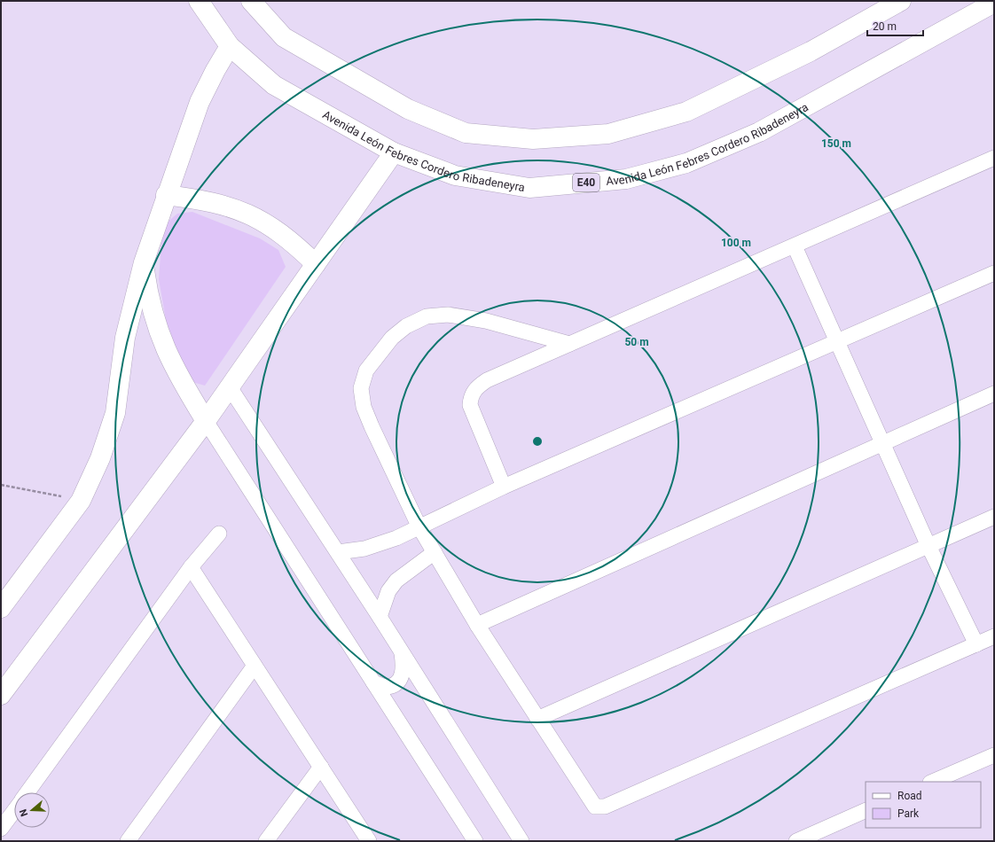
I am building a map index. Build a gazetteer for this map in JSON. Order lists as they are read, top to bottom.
{
  "streets": {
    "main road": ["Avenida León Febres Cordero Ribadeneyra", "E40"]
  },
  "legend": ["Road", "Park"],
  "scale_bar": "20 m",
  "north": "left",
  "rings": ["150 m", "100 m", "50 m"]
}
